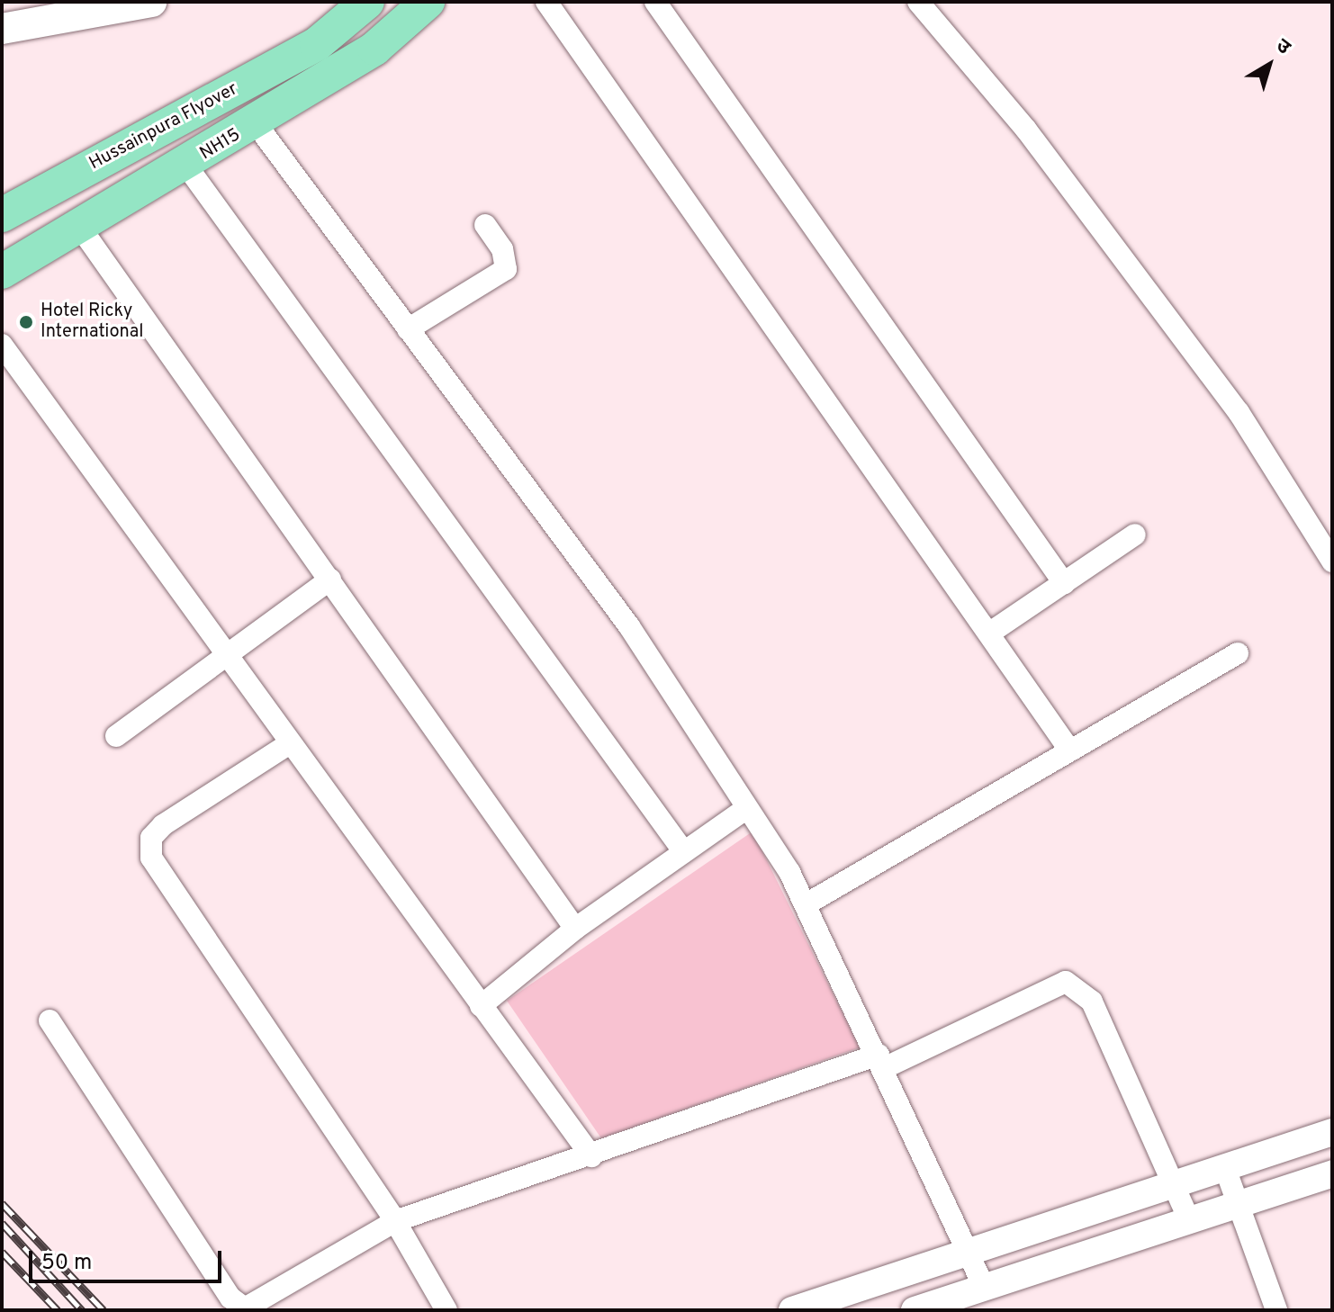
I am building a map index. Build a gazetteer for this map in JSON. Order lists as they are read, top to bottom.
{
  "streets": {
    "main road": ["Hussainpura Flyover", "NH15"]
  },
  "places": ["Hotel Ricky International"],
  "scale_bar": "50 m",
  "north": "top right"
}
